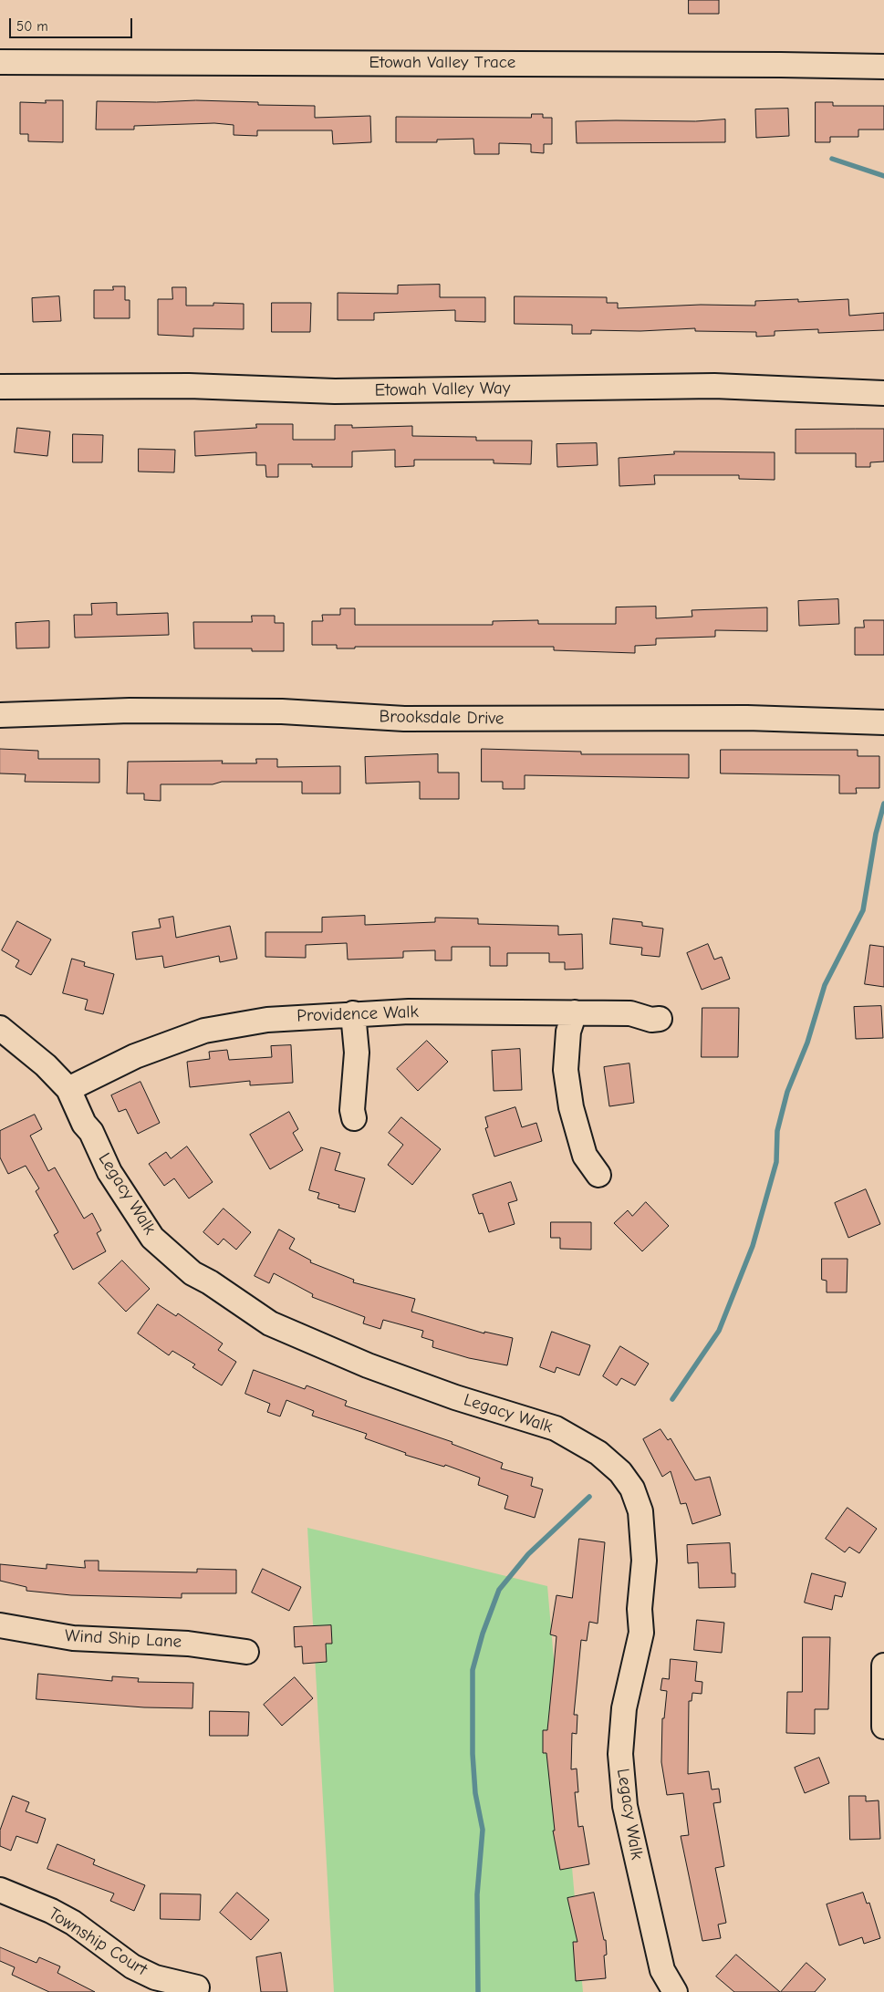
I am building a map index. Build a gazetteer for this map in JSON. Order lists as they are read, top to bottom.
{
  "streets": {
    "street": [
      "Etowah Valley Trace",
      "Etowah Valley Way",
      "Brooksdale Drive",
      "Providence Walk",
      "Legacy Walk",
      "Wind Ship Lane",
      "Township Court"
    ]
  },
  "crossings": [
    ["Providence Walk", "Legacy Walk"]
  ],
  "scale_bar": "50 m"
}
